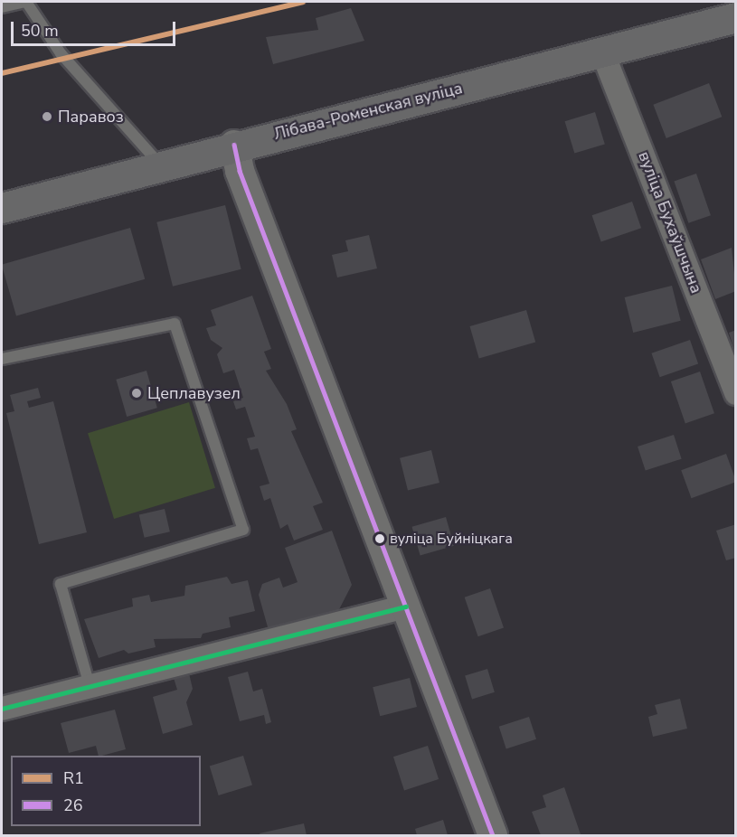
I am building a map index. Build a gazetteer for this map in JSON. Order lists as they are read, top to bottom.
{
  "streets": {
    "main road": ["Лібава-Роменская вуліца"],
    "street": ["вуліца Бухаўшчына"]
  },
  "crossings": [
    ["Лібава-Роменская вуліца", "вуліца Бухаўшчына"]
  ],
  "places": ["Паравоз", "Цеплавузел", "вуліца Буйніцкага"],
  "lines": ["transit line R1", "transit line 26"],
  "legend": ["R1", "26"],
  "scale_bar": "50 m"
}
